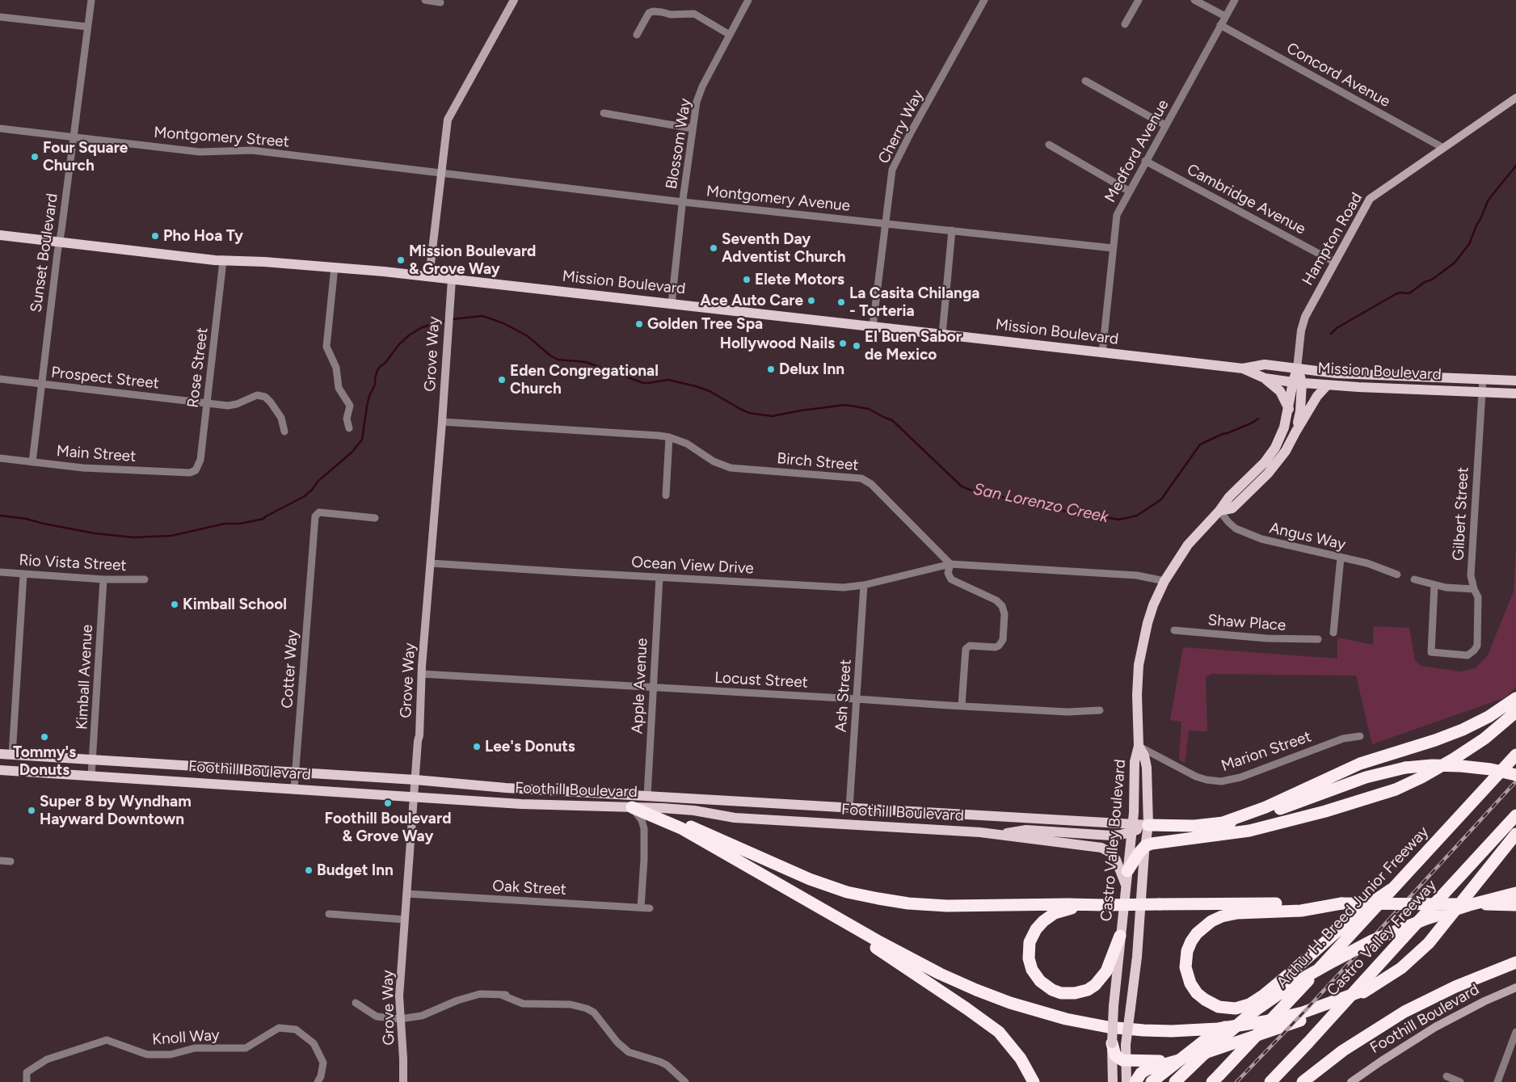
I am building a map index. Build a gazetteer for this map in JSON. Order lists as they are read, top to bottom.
{
  "streets": {
    "highway": ["Arthur H. Breed Junior Freeway", "Castro Valley Freeway"],
    "main road": [
      "Hampton Road",
      "Mission Boulevard",
      "Grove Way",
      "Foothill Boulevard",
      "Castro Valley Boulevard"
    ],
    "street": [
      "Concord Avenue",
      "Cherry Way",
      "Montgomery Street",
      "Blossom Way",
      "Medford Avenue",
      "Montgomery Avenue",
      "Cambridge Avenue",
      "Sunset Boulevard",
      "Rose Street",
      "Prospect Street",
      "Main Street",
      "Birch Street",
      "Gilbert Street",
      "Angus Way",
      "Rio Vista Street",
      "Ocean View Drive",
      "Shaw Place",
      "Cotter Way",
      "Kimball Avenue",
      "Locust Street",
      "Apple Avenue",
      "Ash Street",
      "Marion Street",
      "Oak Street",
      "Knoll Way"
    ]
  },
  "crossings": [
    ["Concord Avenue", "Medford Avenue"],
    ["Concord Avenue", "Hampton Road"],
    ["Cherry Way", "Montgomery Avenue"],
    ["Cherry Way", "Mission Boulevard"],
    ["Montgomery Street", "Montgomery Avenue"],
    ["Montgomery Street", "Sunset Boulevard"],
    ["Blossom Way", "Montgomery Avenue"],
    ["Blossom Way", "Mission Boulevard"],
    ["Medford Avenue", "Montgomery Avenue"],
    ["Medford Avenue", "Cambridge Avenue"],
    ["Medford Avenue", "Mission Boulevard"],
    ["Cambridge Avenue", "Hampton Road"],
    ["Hampton Road", "Mission Boulevard"],
    ["Sunset Boulevard", "Mission Boulevard"],
    ["Sunset Boulevard", "Prospect Street"],
    ["Sunset Boulevard", "Main Street"],
    ["Mission Boulevard", "Grove Way"],
    ["Mission Boulevard", "Rose Street"],
    ["Mission Boulevard", "Gilbert Street"],
    ["Grove Way", "Birch Street"],
    ["Grove Way", "Ocean View Drive"],
    ["Grove Way", "Locust Street"],
    ["Grove Way", "Foothill Boulevard"],
    ["Grove Way", "Oak Street"],
    ["Rose Street", "Prospect Street"],
    ["Rose Street", "Main Street"],
    ["Birch Street", "Ocean View Drive"],
    ["Rio Vista Street", "Kimball Avenue"],
    ["Ocean View Drive", "Apple Avenue"],
    ["Ocean View Drive", "Ash Street"],
    ["Cotter Way", "Foothill Boulevard"],
    ["Kimball Avenue", "Foothill Boulevard"],
    ["Locust Street", "Apple Avenue"],
    ["Locust Street", "Ash Street"],
    ["Apple Avenue", "Foothill Boulevard"],
    ["Ash Street", "Foothill Boulevard"],
    ["Marion Street", "Castro Valley Boulevard"],
    ["Foothill Boulevard", "Castro Valley Boulevard"]
  ],
  "water": ["San Lorenzo Creek"],
  "places": [
    "Four Square Church",
    "Pho Hoa Ty",
    "Seventh Day Adventist Church",
    "Mission Boulevard & Grove Way",
    "Elete Motors",
    "Ace Auto Care",
    "La Casita Chilanga - Torteria",
    "Golden Tree Spa",
    "Hollywood Nails",
    "El Buen Sabor de Mexico",
    "Delux Inn",
    "Eden Congregational Church",
    "Kimball School",
    "Tommy's Donuts",
    "Lee's Donuts",
    "Foothill Boulevard & Grove Way",
    "Super 8 by Wyndham Hayward Downtown",
    "Budget Inn"
  ]
}
